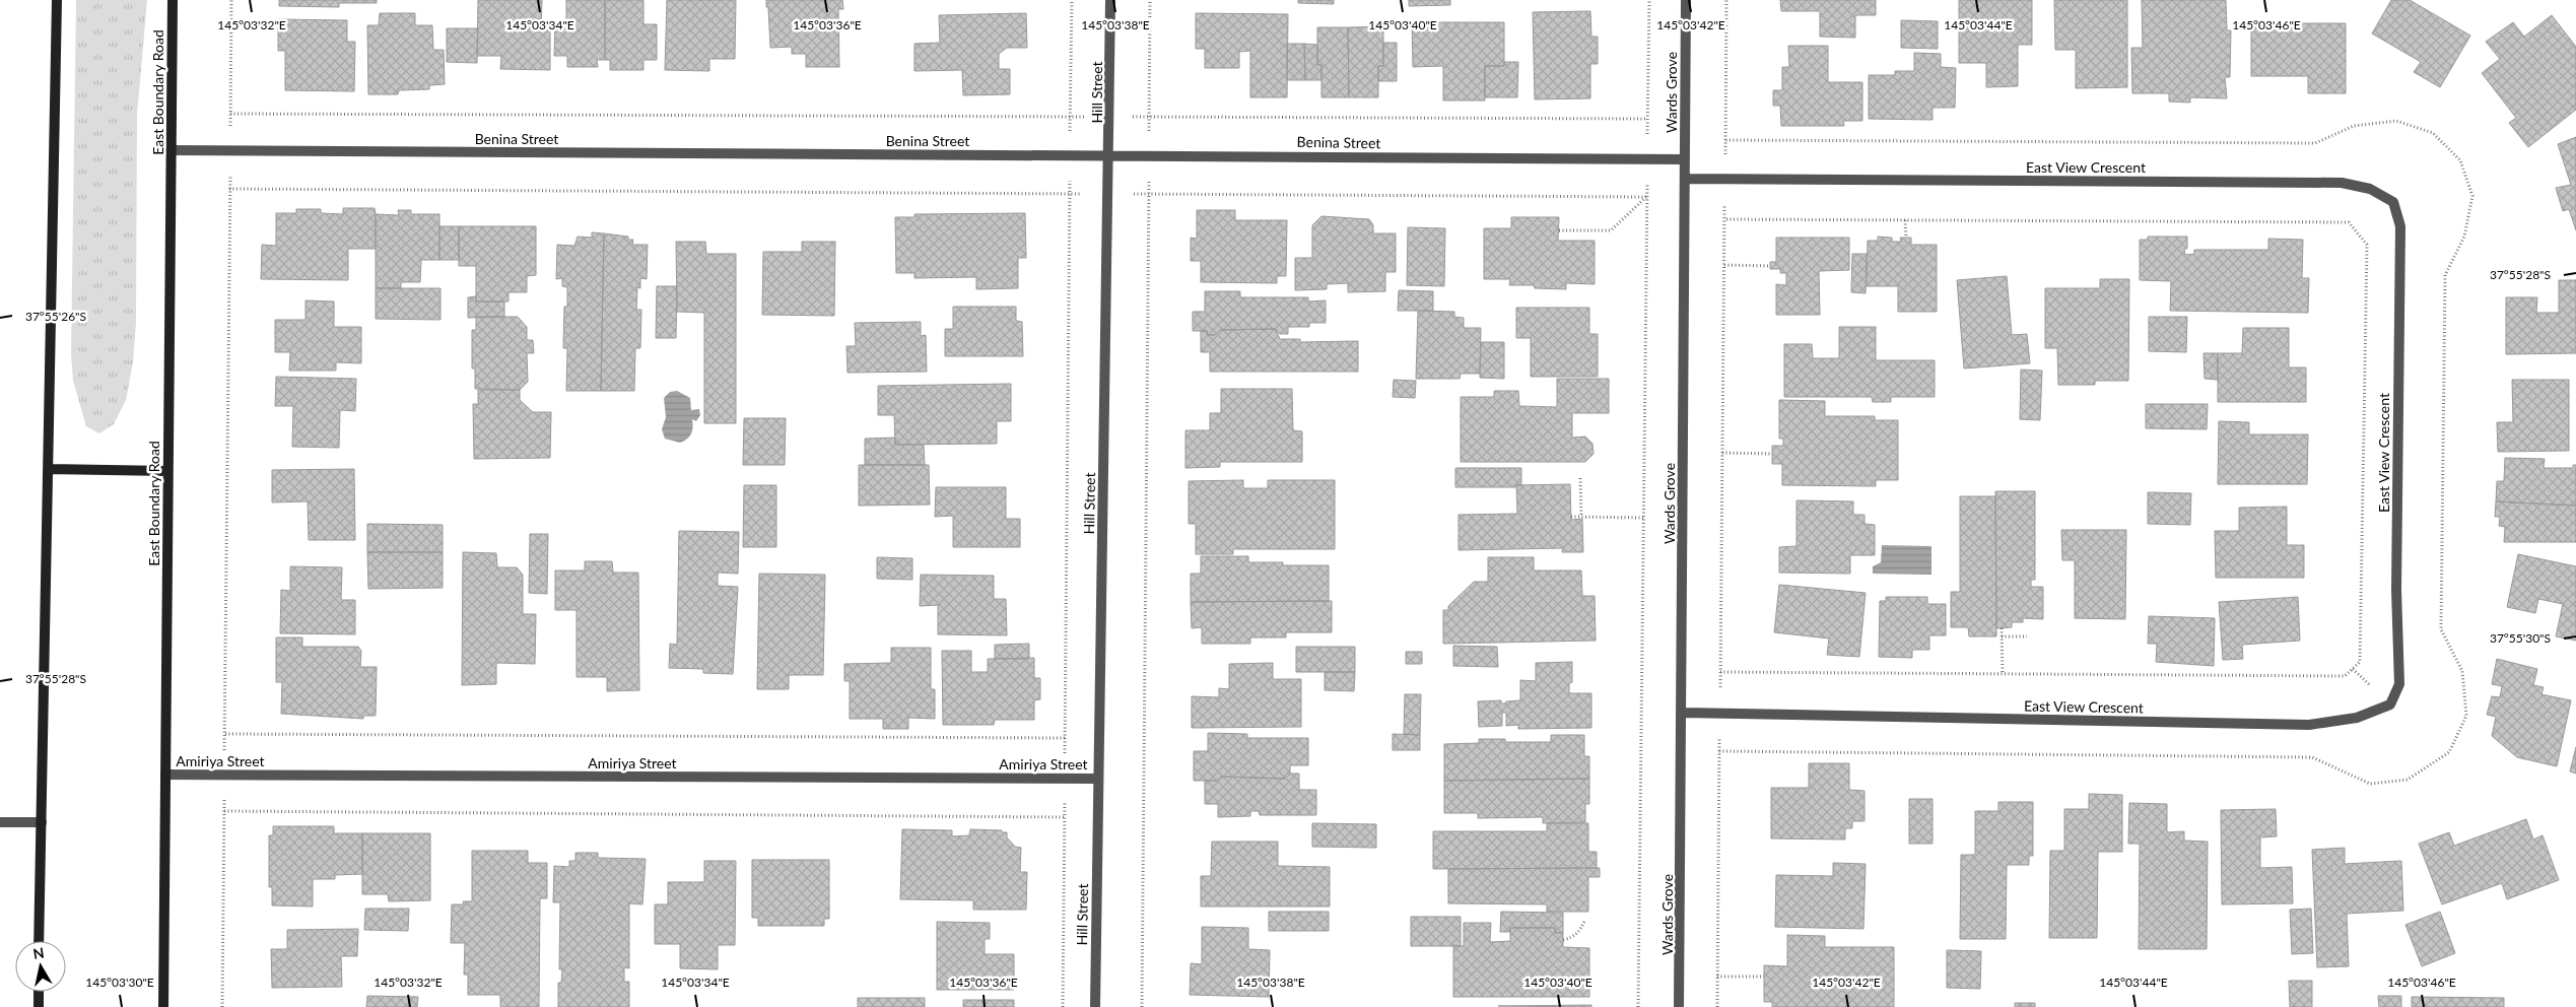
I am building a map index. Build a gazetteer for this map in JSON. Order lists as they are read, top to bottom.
{
  "streets": {
    "main road": ["East Boundary Road"],
    "street": [
      "Hill Street",
      "Wards Grove",
      "Benina Street",
      "East View Crescent",
      "Amiriya Street"
    ]
  },
  "crossings": [
    ["East Boundary Road", "Benina Street"],
    ["East Boundary Road", "Amiriya Street"],
    ["Hill Street", "Benina Street"],
    ["Hill Street", "Amiriya Street"],
    ["Wards Grove", "Benina Street"],
    ["Wards Grove", "East View Crescent"]
  ],
  "north": "top",
  "coordinates": [
    "145°03'32\"E",
    "145°03'34\"E",
    "145°03'36\"E",
    "145°03'38\"E",
    "145°03'40\"E",
    "145°03'42\"E",
    "145°03'44\"E",
    "145°03'46\"E",
    "37°55'28\"S",
    "37°55'26\"S",
    "37°55'30\"S",
    "145°03'30\"E"
  ]
}
